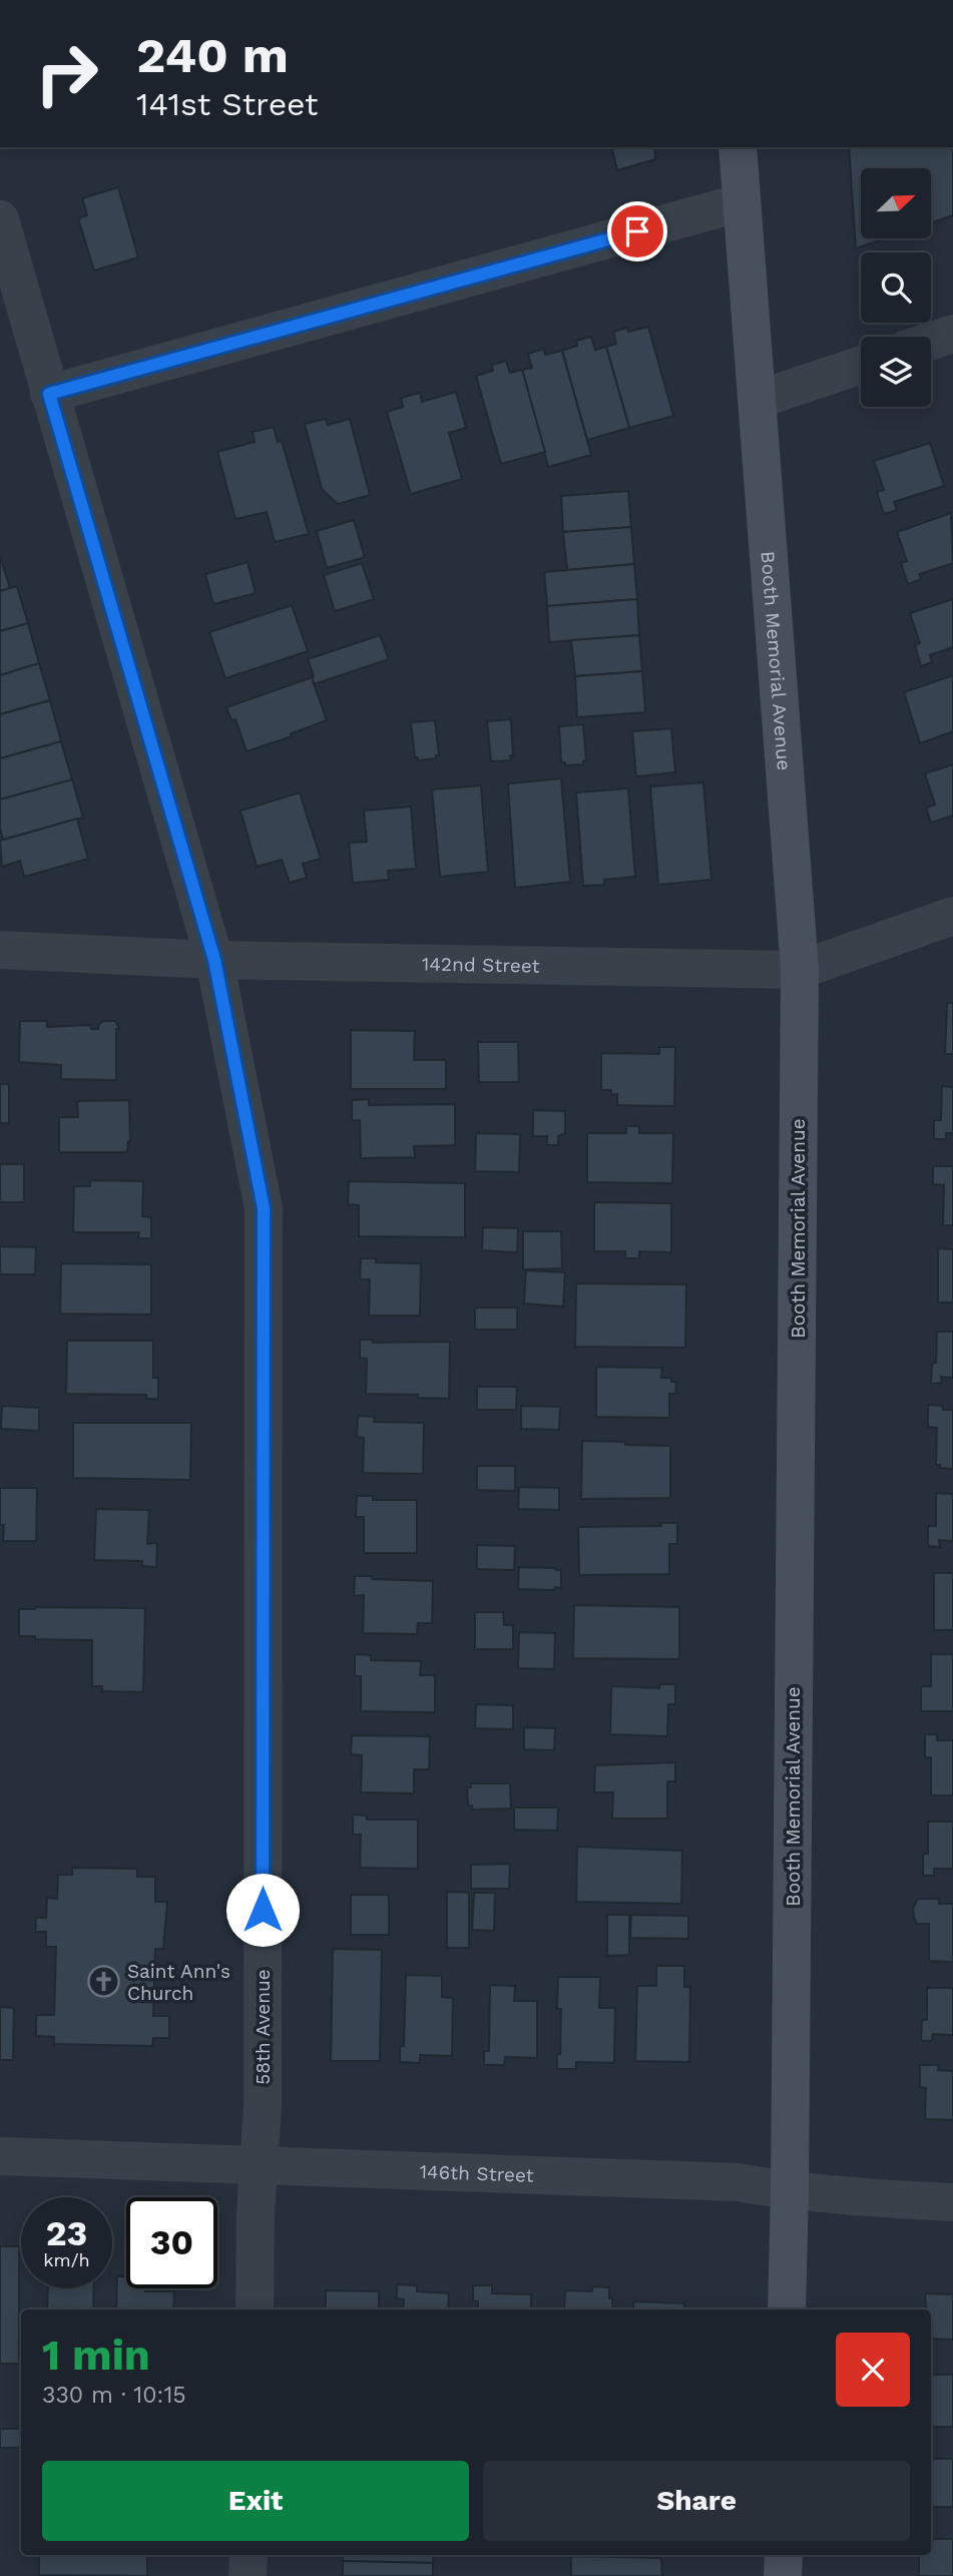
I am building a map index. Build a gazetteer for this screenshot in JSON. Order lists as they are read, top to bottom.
{
  "streets": {
    "street": [
      "Booth Memorial Avenue",
      "142nd Street",
      "58th Avenue",
      "146th Street"
    ]
  },
  "crossings": [
    ["Booth Memorial Avenue", "142nd Street"],
    ["Booth Memorial Avenue", "146th Street"],
    ["142nd Street", "58th Avenue"],
    ["58th Avenue", "146th Street"]
  ],
  "places": {
    "church": ["Saint Ann's Church"]
  },
  "north": "top right",
  "page": {
    "turn": ["240 m", "141st Street"],
    "speed": "23 km/h",
    "limit": "30",
    "heading": ["1 min", "330 m · 10:15"],
    "buttons": ["Exit", "Share"]
  }
}
